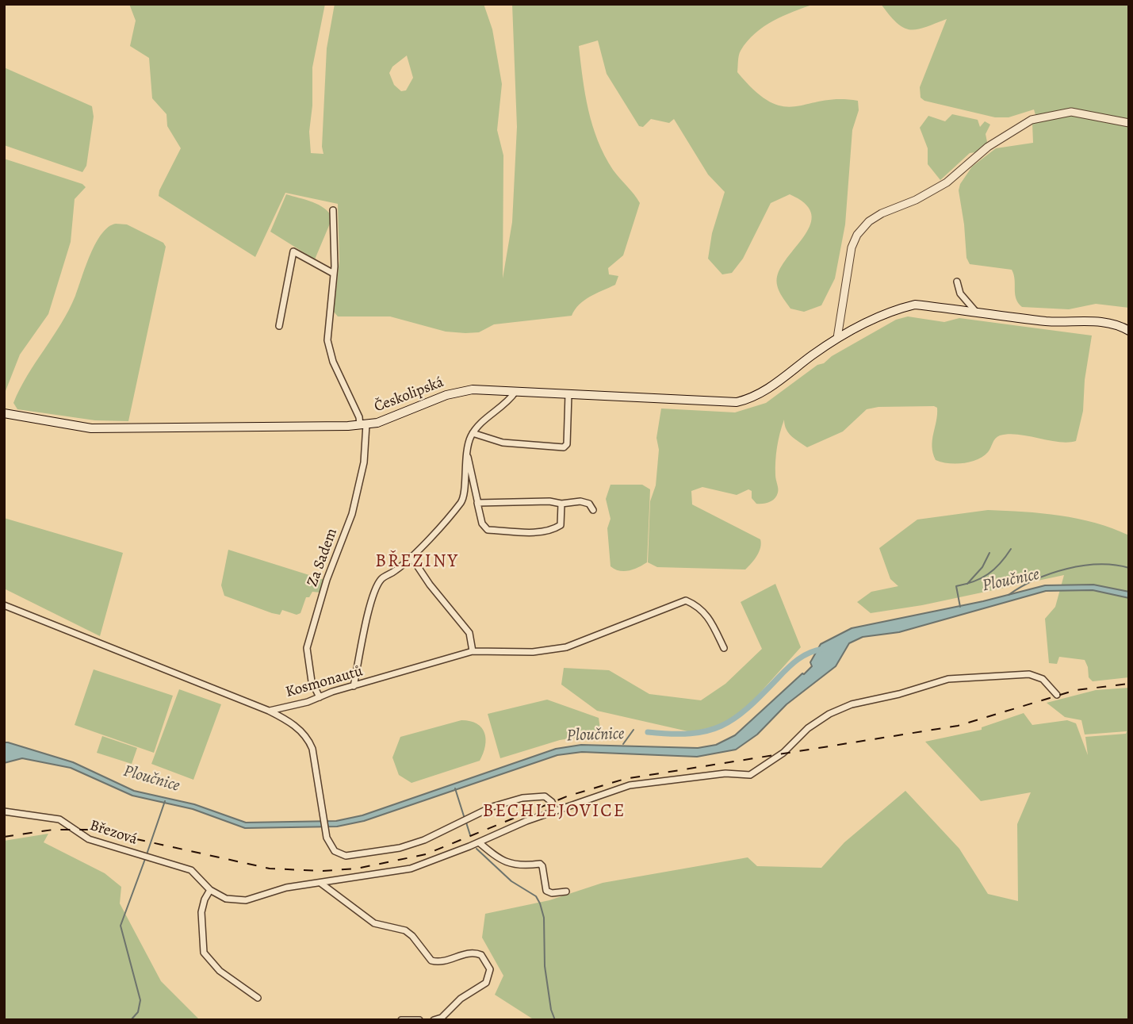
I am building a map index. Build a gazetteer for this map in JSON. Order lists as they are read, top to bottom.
{
  "streets": {
    "main road": ["Českolipská"],
    "street": ["Za Sadem", "Kosmonautů", "Březová"]
  },
  "crossings": [
    ["Českolipská", "Za Sadem"],
    ["Za Sadem", "Kosmonautů"]
  ],
  "districts": ["BŘEZINY", "BECHLEJOVICE"],
  "water": ["Ploučnice"]
}
